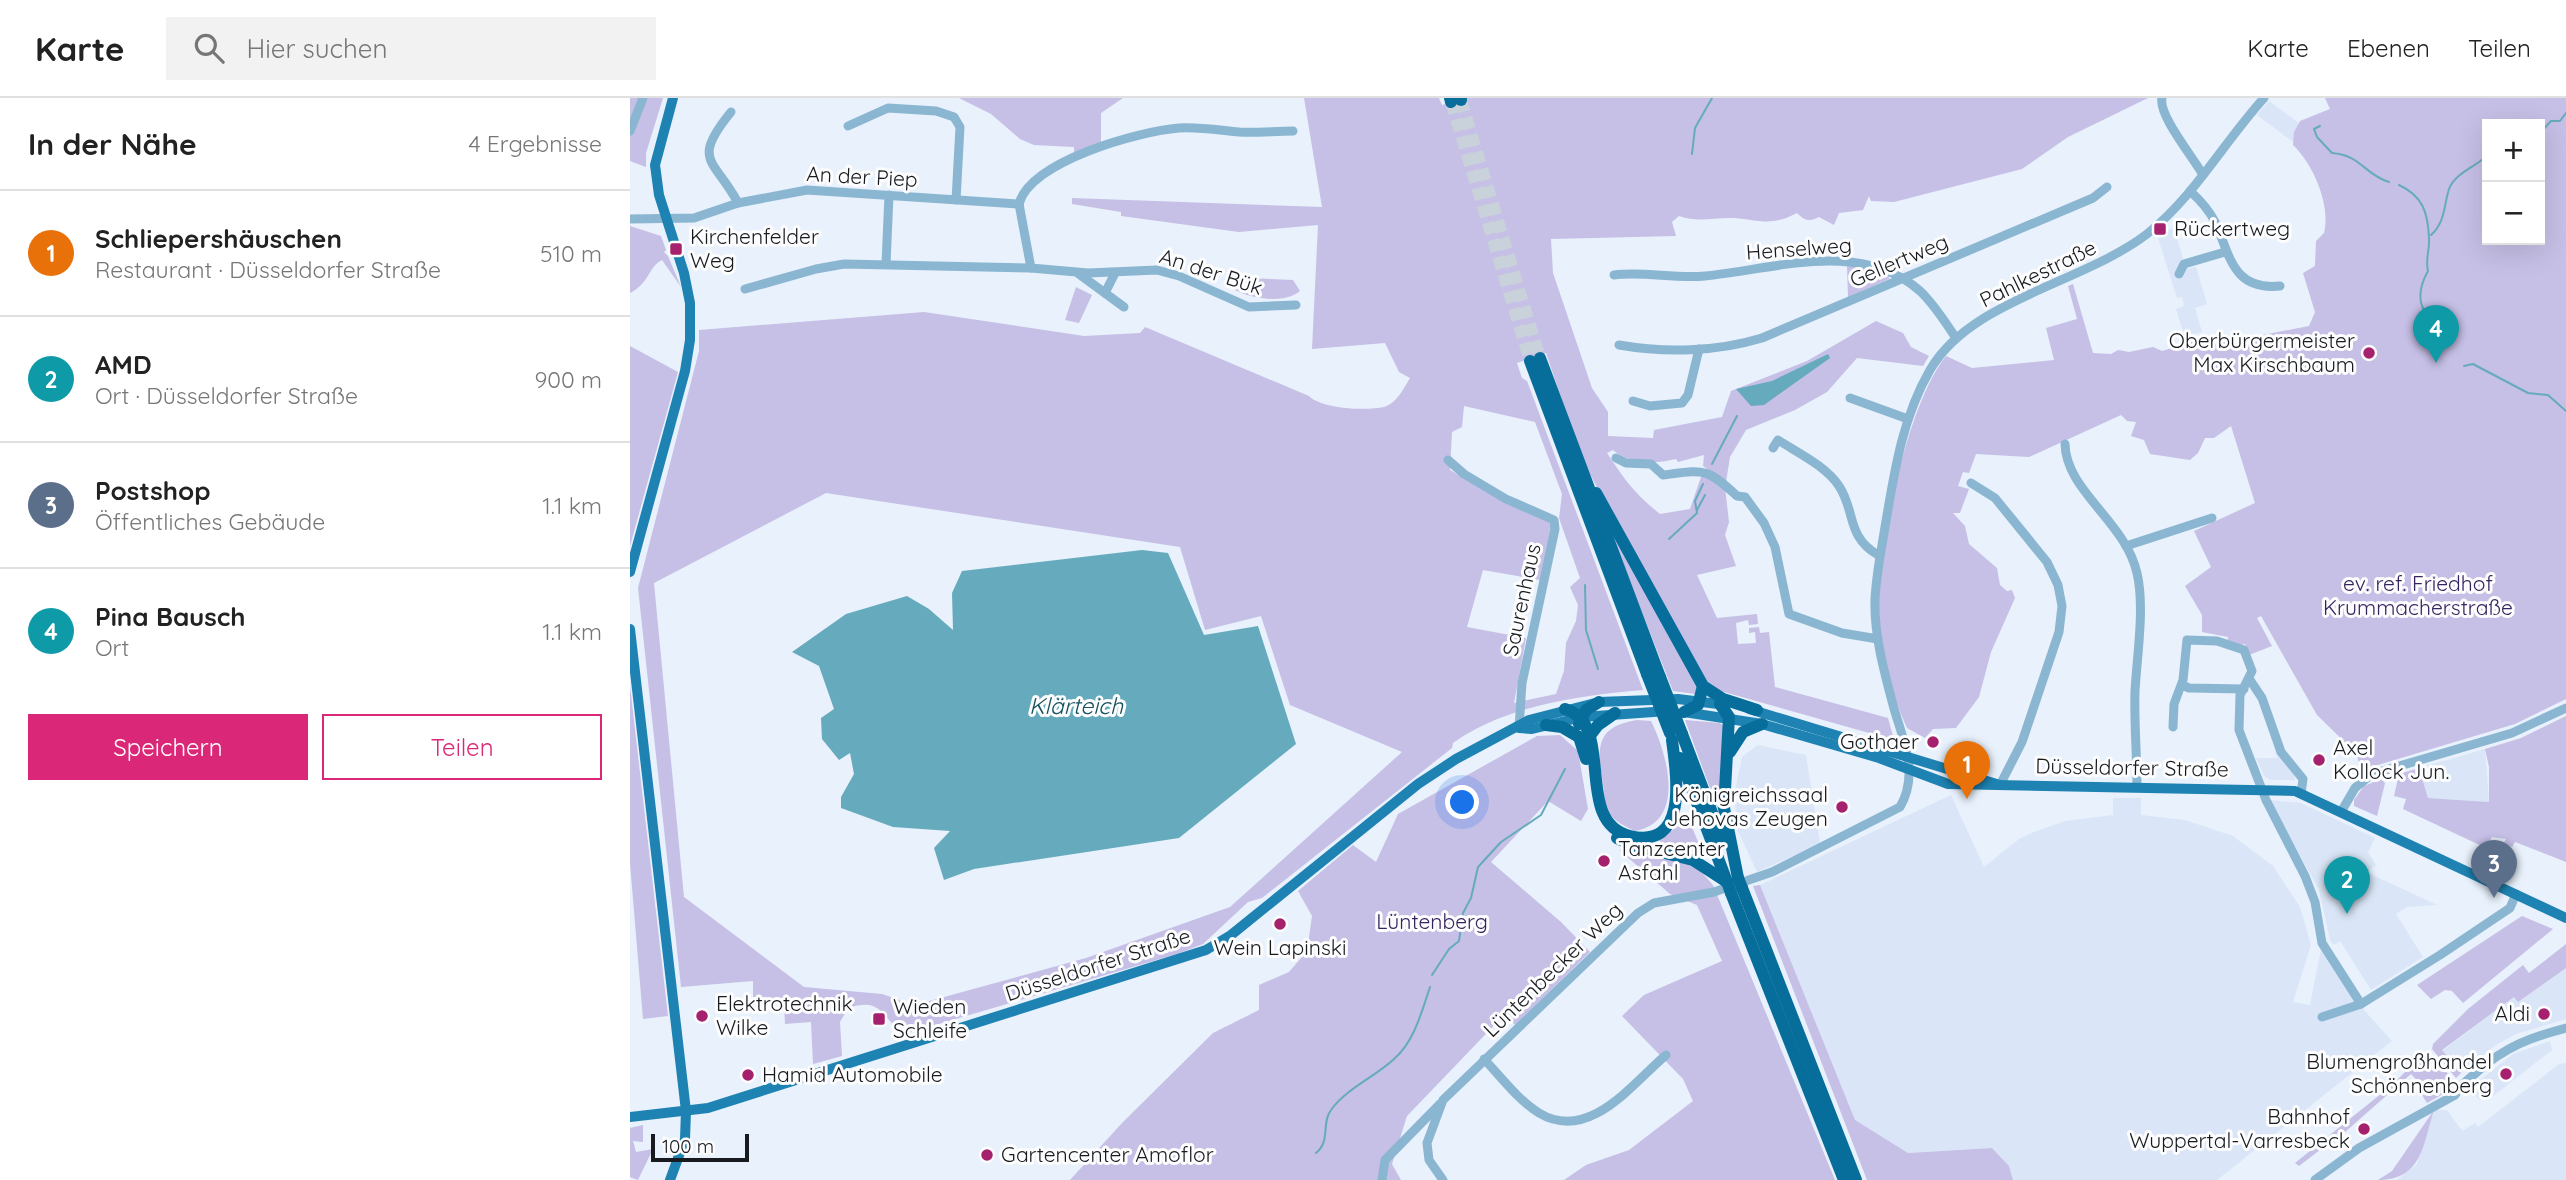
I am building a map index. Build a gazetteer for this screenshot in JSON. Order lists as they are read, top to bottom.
{
  "streets": {
    "main road": ["Düsseldorfer Straße"],
    "street": [
      "An der Piep",
      "Henselweg",
      "Gellertweg",
      "An der Bük",
      "Pahlkestraße",
      "Saurenhaus",
      "Lüntenbecker Weg"
    ]
  },
  "crossings": [
    ["Henselweg", "Gellertweg"],
    ["Henselweg", "Pahlkestraße"],
    ["Pahlkestraße", "Düsseldorfer Straße"],
    ["Saurenhaus", "Düsseldorfer Straße"],
    ["Düsseldorfer Straße", "Lüntenbecker Weg"]
  ],
  "water": ["Klärteich"],
  "parks": ["ev. ref. Friedhof Krummacherstraße", "Lüntenberg"],
  "places": {
    "transit": ["Rückertweg", "Kirchenfelder Weg", "Wieden Schleife"],
    "other": [
      "Oberbürgermeister Max Kirschbaum",
      "Gothaer",
      "Axel Kollock Jun.",
      "Königreichssaal Jehovas Zeugen",
      "Tanzcenter Asfahl",
      "Wein Lapinski",
      "Aldi",
      "Elektrotechnik Wilke",
      "Blumengroßhandel Schönnenberg",
      "Hamid Automobile",
      "Bahnhof Wuppertal-Varresbeck",
      "Gartencenter Amoflor"
    ]
  },
  "scale_bar": "100 m",
  "page": {
    "header": "Karte",
    "search": "Hier suchen",
    "nav": ["Karte", "Ebenen", "Teilen"],
    "heading": ["In der Nähe", "4 Ergebnisse"],
    "map_buttons": ["+", "−"],
    "list": [
      {
        "mark": "1",
        "name": "Schliepershäuschen",
        "note": "Restaurant · Düsseldorfer Straße",
        "value": "510 m"
      },
      {
        "mark": "2",
        "name": "AMD",
        "note": "Ort · Düsseldorfer Straße",
        "value": "900 m"
      },
      {
        "mark": "3",
        "name": "Postshop",
        "note": "Öffentliches Gebäude",
        "value": "1.1 km"
      },
      {
        "mark": "4",
        "name": "Pina Bausch",
        "note": "Ort",
        "value": "1.1 km"
      }
    ],
    "pins": [
      "4",
      "1",
      "3",
      "2"
    ],
    "buttons": ["Speichern", "Teilen"],
    "scale": "100 m"
  }
}
